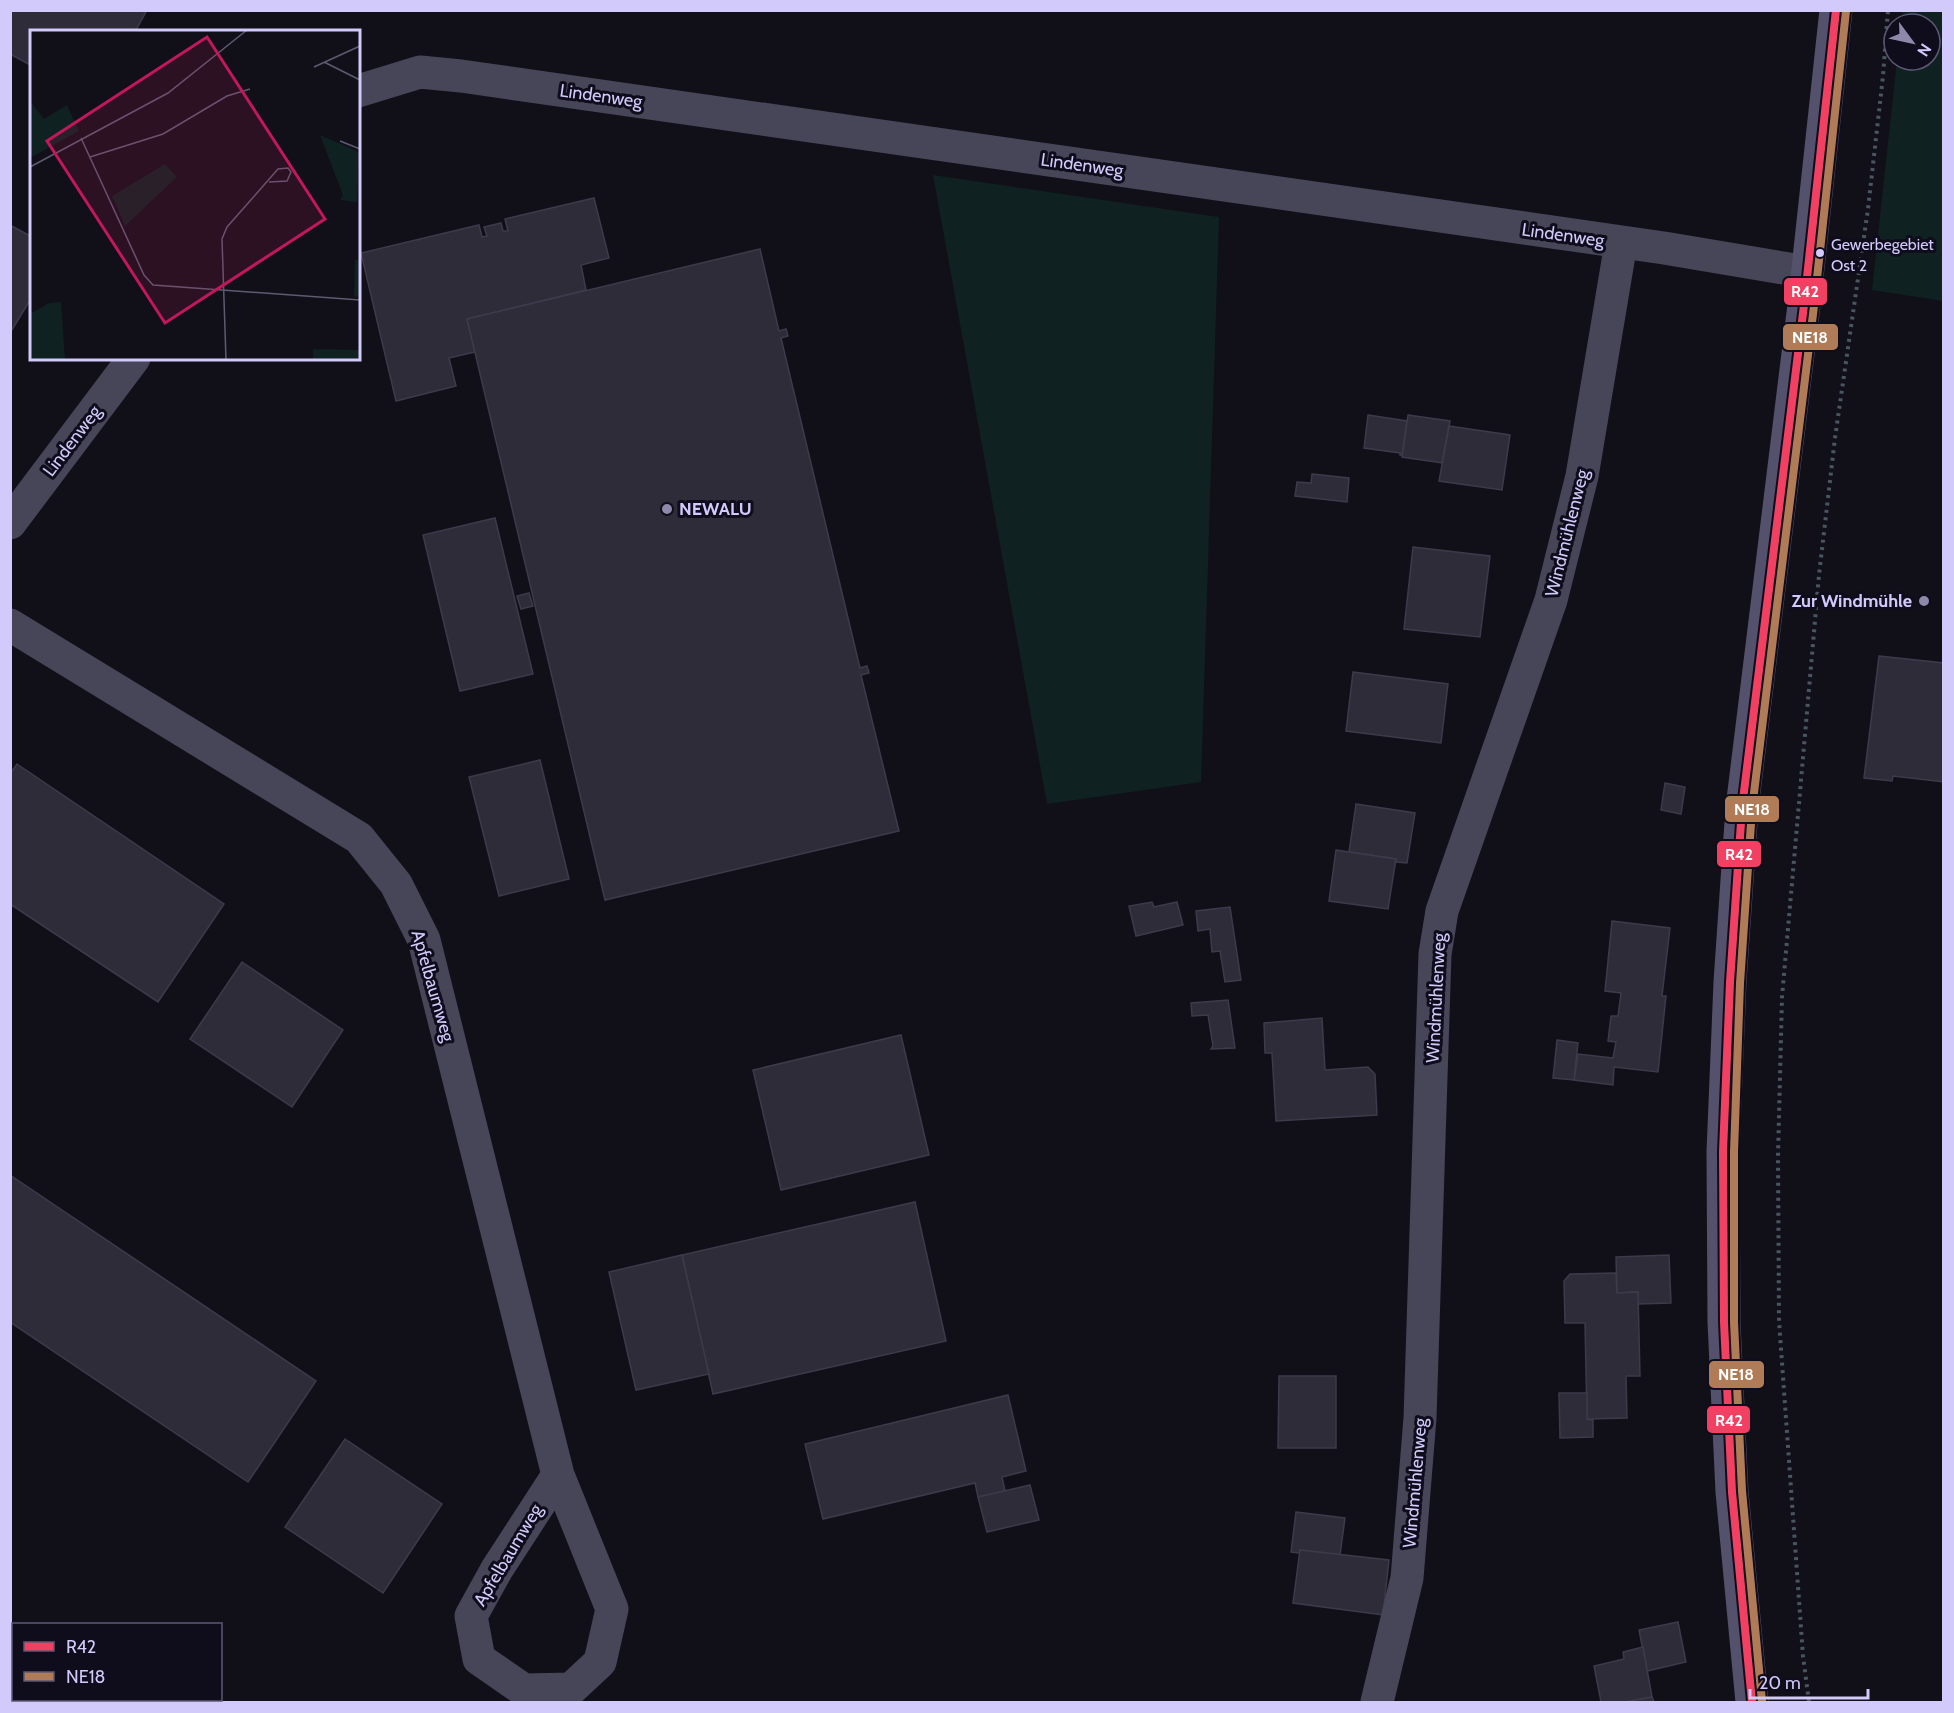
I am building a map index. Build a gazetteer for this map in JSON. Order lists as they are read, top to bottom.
{
  "streets": {
    "street": ["Lindenweg", "Windmühlenweg", "Apfelbaumweg"]
  },
  "crossings": [
    ["Lindenweg", "Windmühlenweg"]
  ],
  "places": ["Gewerbegebiet Ost 2", "NEWALU", "Zur Windmühle"],
  "lines": ["transit line R42", "transit line NE18"],
  "legend": ["R42", "NE18"],
  "scale_bar": "20 m",
  "north": "bottom right"
}
